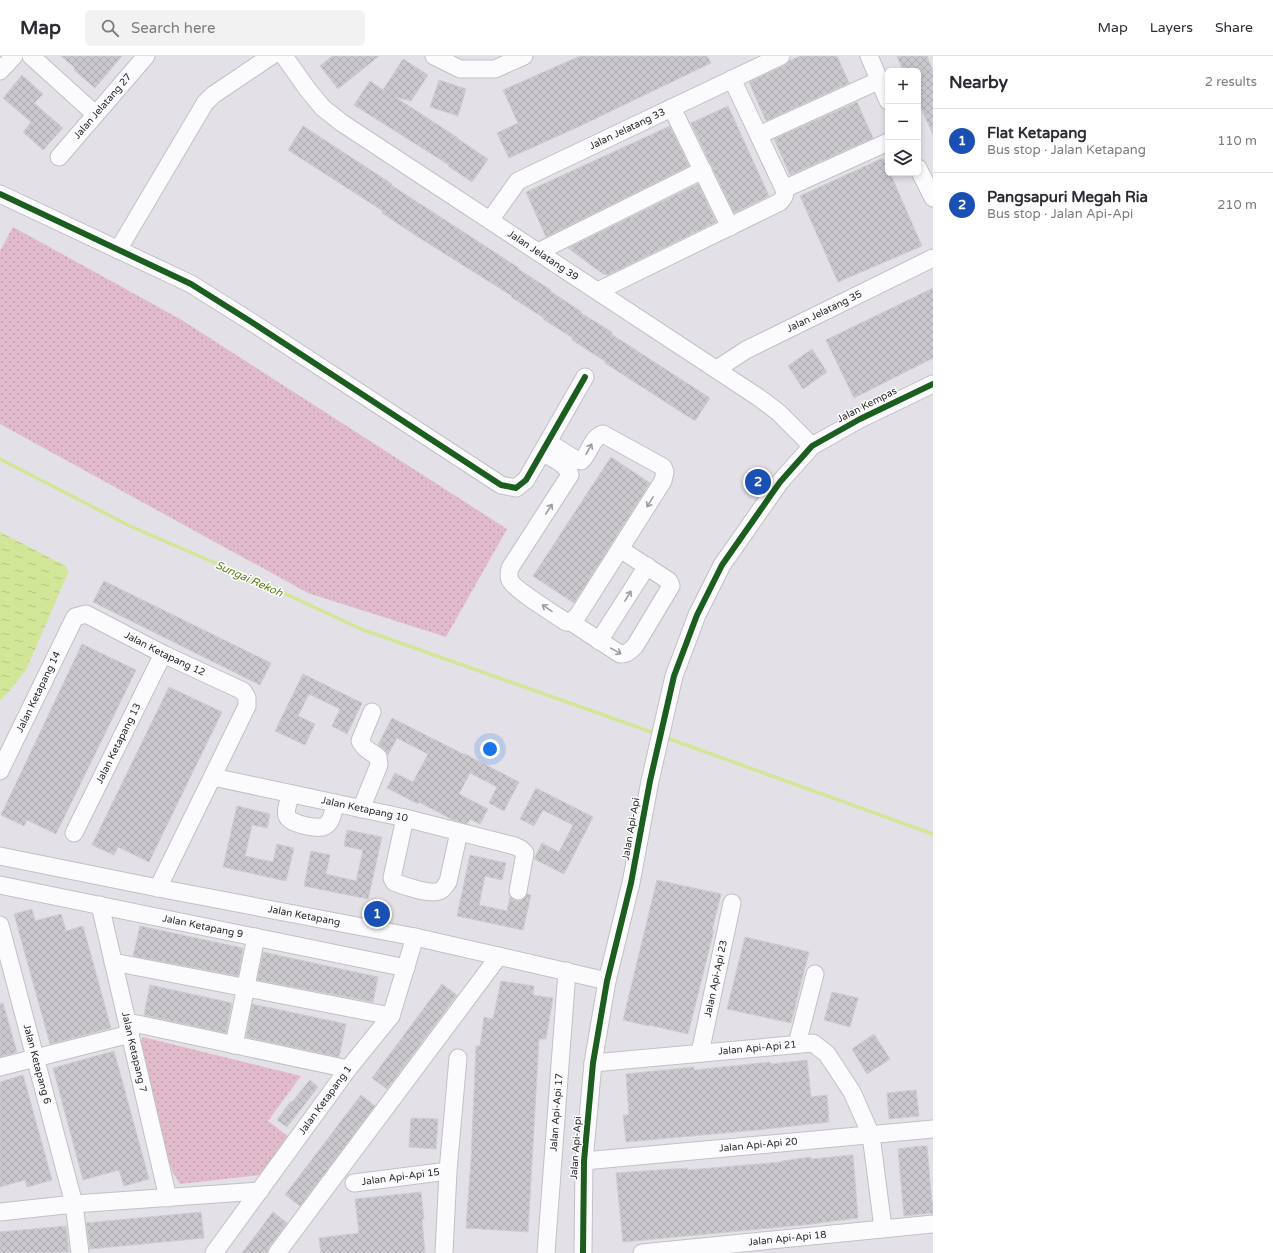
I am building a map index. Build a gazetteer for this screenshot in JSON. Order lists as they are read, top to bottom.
{
  "streets": {
    "street": [
      "Jalan Jelatang 27",
      "Jalan Jelatang 33",
      "Jalan Jelatang 39",
      "Jalan Jelatang 35",
      "Jalan Kempas",
      "Jalan Ketapang 12",
      "Jalan Ketapang 14",
      "Jalan Ketapang 13",
      "Jalan Ketapang 10",
      "Jalan Api-Api",
      "Jalan Ketapang",
      "Jalan Ketapang 9",
      "Jalan Api-Api 23",
      "Jalan Api-Api 21",
      "Jalan Ketapang 7",
      "Jalan Ketapang 6",
      "Jalan Ketapang 1",
      "Jalan Api-Api 17",
      "Jalan Api-Api 20",
      "Jalan Api-Api 15",
      "Jalan Api-Api 18"
    ]
  },
  "crossings": [
    ["Jalan Jelatang 33", "Jalan Jelatang 39"],
    ["Jalan Jelatang 39", "Jalan Jelatang 35"],
    ["Jalan Jelatang 39", "Jalan Kempas"],
    ["Jalan Jelatang 39", "Jalan Api-Api"],
    ["Jalan Kempas", "Jalan Api-Api"],
    ["Jalan Ketapang 12", "Jalan Ketapang 14"],
    ["Jalan Ketapang 12", "Jalan Ketapang 13"],
    ["Jalan Ketapang 12", "Jalan Ketapang 10"],
    ["Jalan Api-Api", "Jalan Ketapang"],
    ["Jalan Api-Api", "Jalan Api-Api 21"],
    ["Jalan Api-Api", "Jalan Api-Api 20"],
    ["Jalan Ketapang", "Jalan Ketapang 1"],
    ["Jalan Ketapang", "Jalan Api-Api 17"],
    ["Jalan Ketapang 9", "Jalan Ketapang 7"],
    ["Jalan Ketapang 9", "Jalan Ketapang 1"],
    ["Jalan Api-Api 23", "Jalan Api-Api 21"],
    ["Jalan Api-Api 21", "Jalan Api-Api 20"],
    ["Jalan Api-Api 21", "Jalan Api-Api 18"]
  ],
  "water": ["Sungai Rekoh"],
  "page": {
    "header": "Map",
    "search": "Search here",
    "nav": ["Map", "Layers", "Share"],
    "heading": ["Nearby", "2 results"],
    "map_buttons": ["+", "−"],
    "list": [
      {
        "mark": "1",
        "name": "Flat Ketapang",
        "note": "Bus stop · Jalan Ketapang",
        "value": "110 m"
      },
      {
        "mark": "2",
        "name": "Pangsapuri Megah Ria",
        "note": "Bus stop · Jalan Api-Api",
        "value": "210 m"
      }
    ],
    "pins": ["2", "1"]
  }
}
